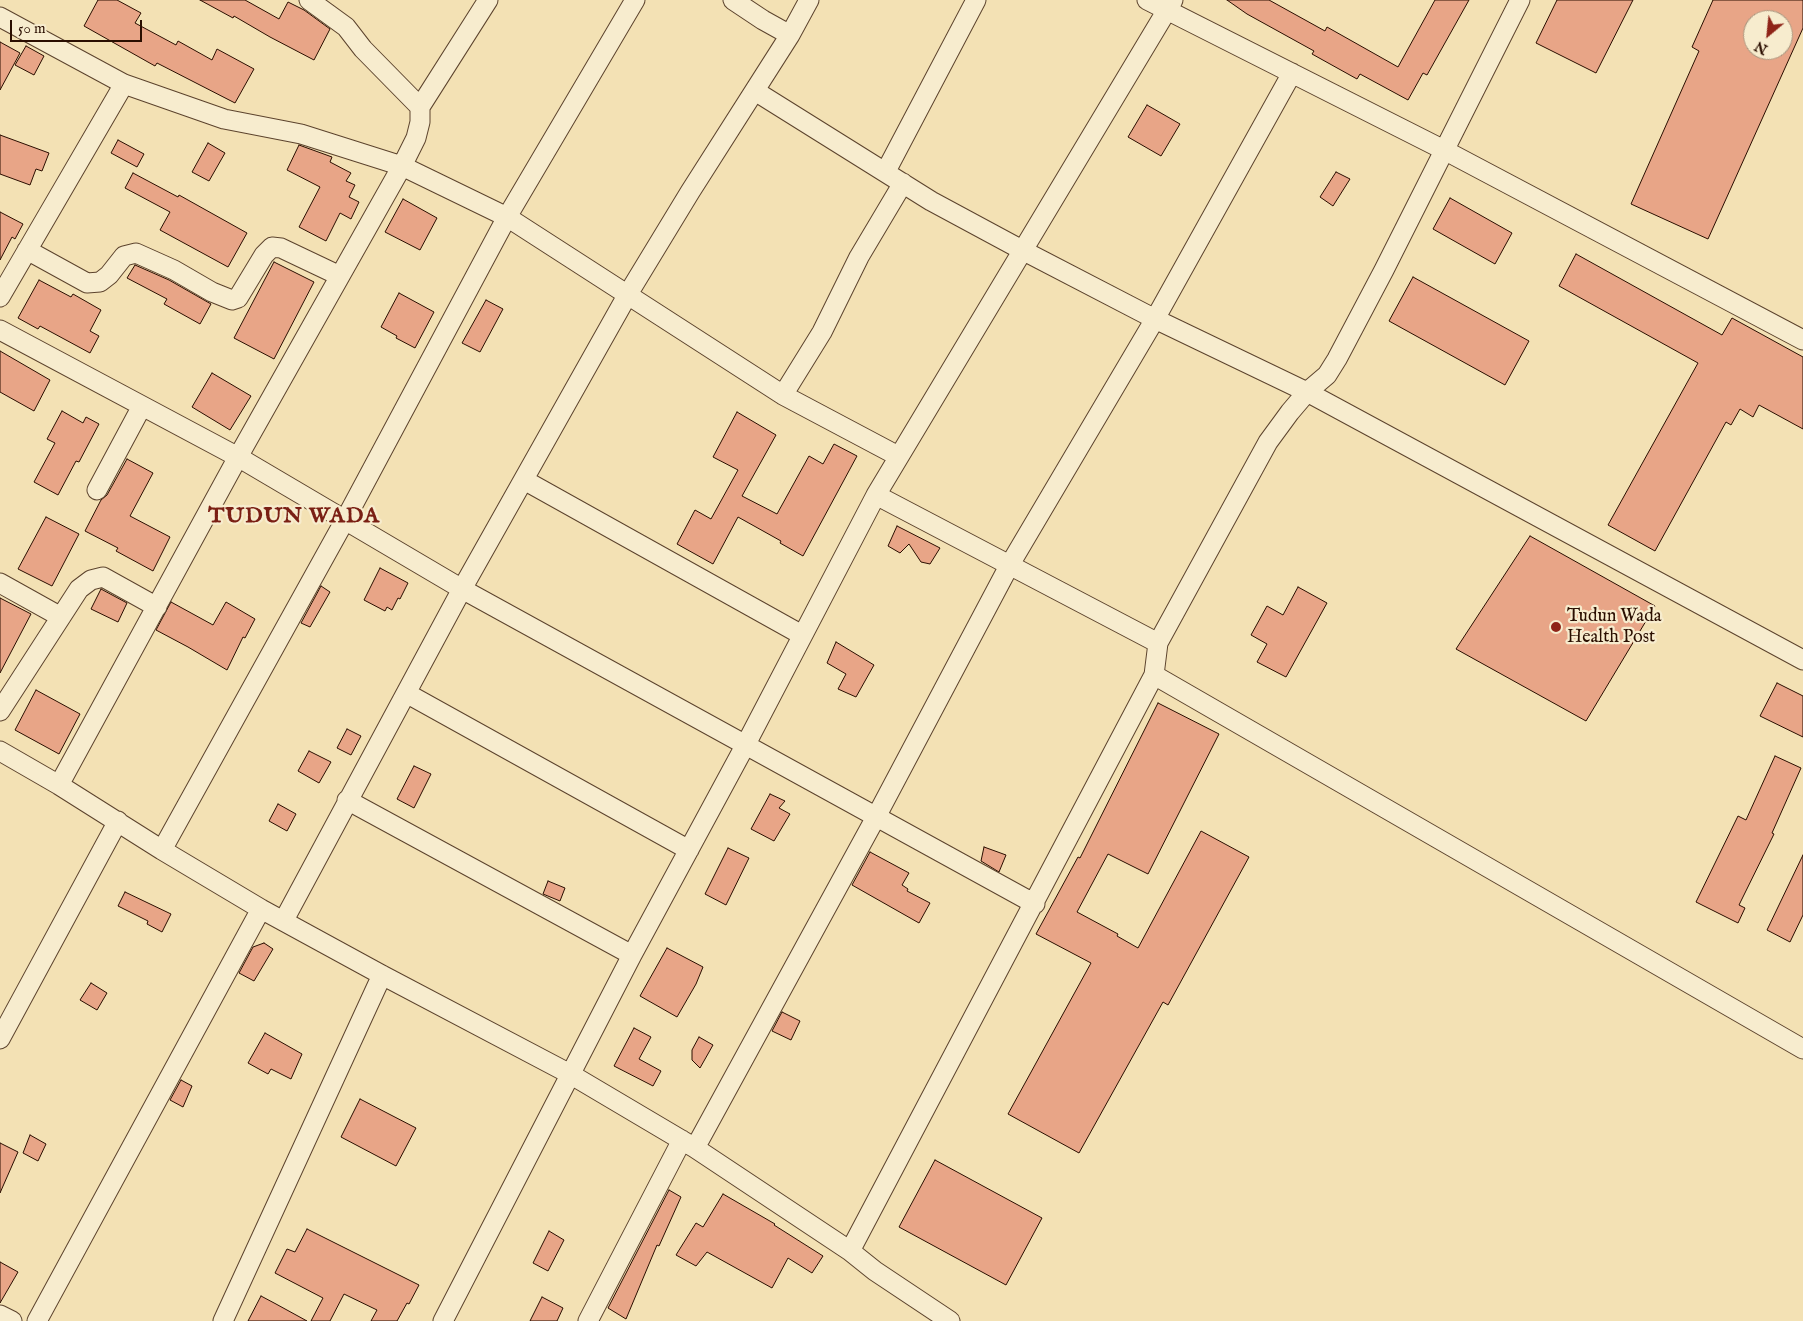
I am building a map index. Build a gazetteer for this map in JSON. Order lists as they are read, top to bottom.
{
  "districts": ["TUDUN WADA"],
  "places": ["Tudun Wada Health Post"],
  "scale_bar": "50 m",
  "north": "bottom left"
}
